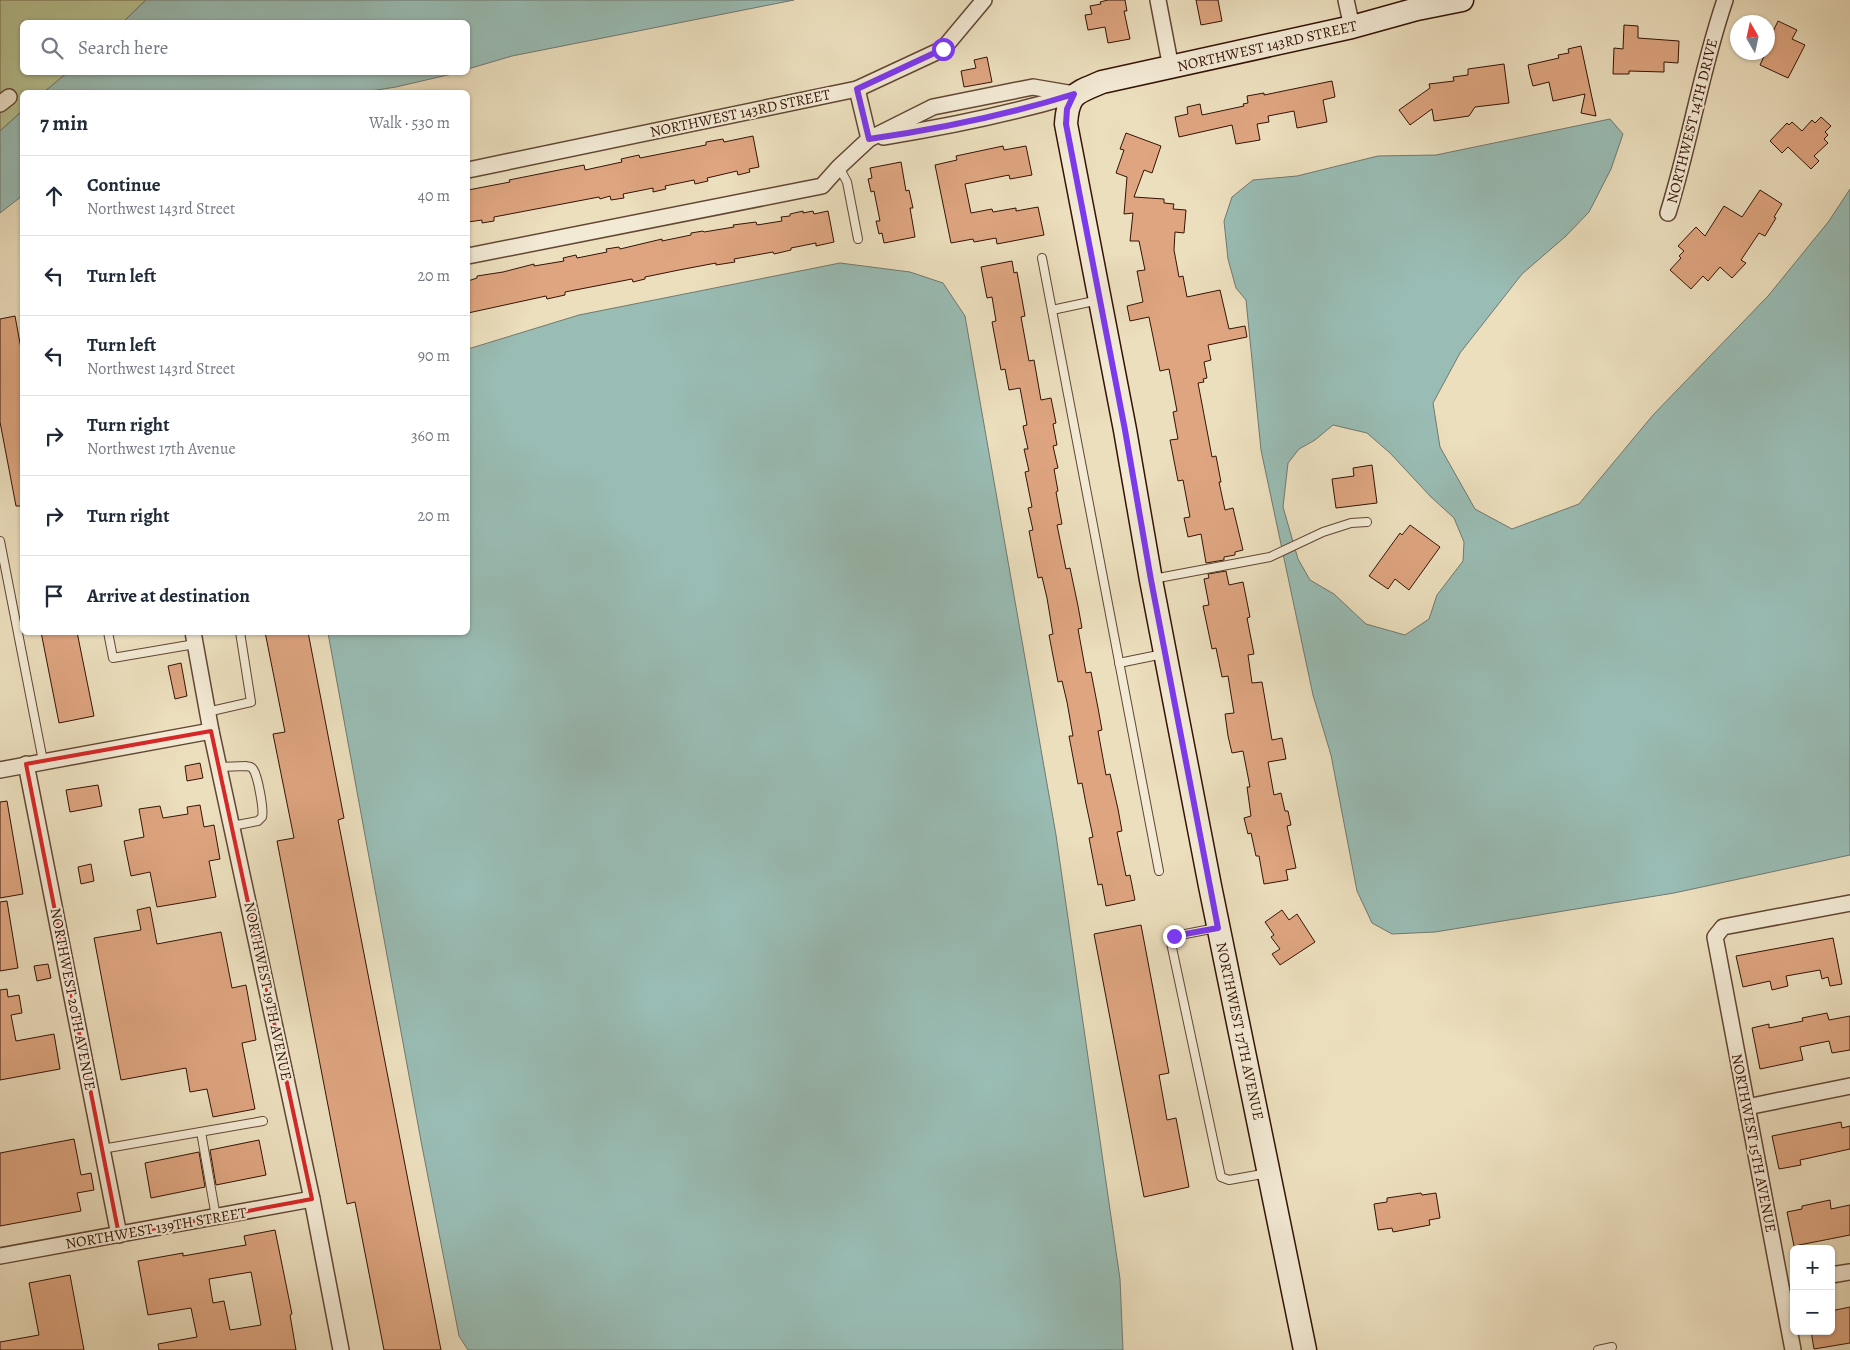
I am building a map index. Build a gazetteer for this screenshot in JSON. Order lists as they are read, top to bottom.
{
  "streets": {
    "street": [
      "NORTHWEST 143RD STREET",
      "NORTHWEST 14TH DRIVE",
      "NORTHWEST 19TH AVENUE",
      "NORTHWEST 20TH AVENUE",
      "NORTHWEST 17TH AVENUE",
      "NORTHWEST 15TH AVENUE",
      "NORTHWEST 139TH STREET"
    ]
  },
  "crossings": [
    ["NORTHWEST 143RD STREET", "NORTHWEST 17TH AVENUE"],
    ["NORTHWEST 19TH AVENUE", "NORTHWEST 139TH STREET"],
    ["NORTHWEST 20TH AVENUE", "NORTHWEST 139TH STREET"]
  ],
  "north": "top",
  "page": {
    "search": "Search here",
    "heading": ["7 min", "Walk · 530 m"],
    "list": [
      ["Continue", "Northwest 143rd Street", "40 m"],
      ["Turn left", "20 m"],
      ["Turn left", "Northwest 143rd Street", "90 m"],
      ["Turn right", "Northwest 17th Avenue", "360 m"],
      ["Turn right", "20 m"],
      "Arrive at destination"
    ],
    "map_buttons": ["+", "−"]
  }
}
